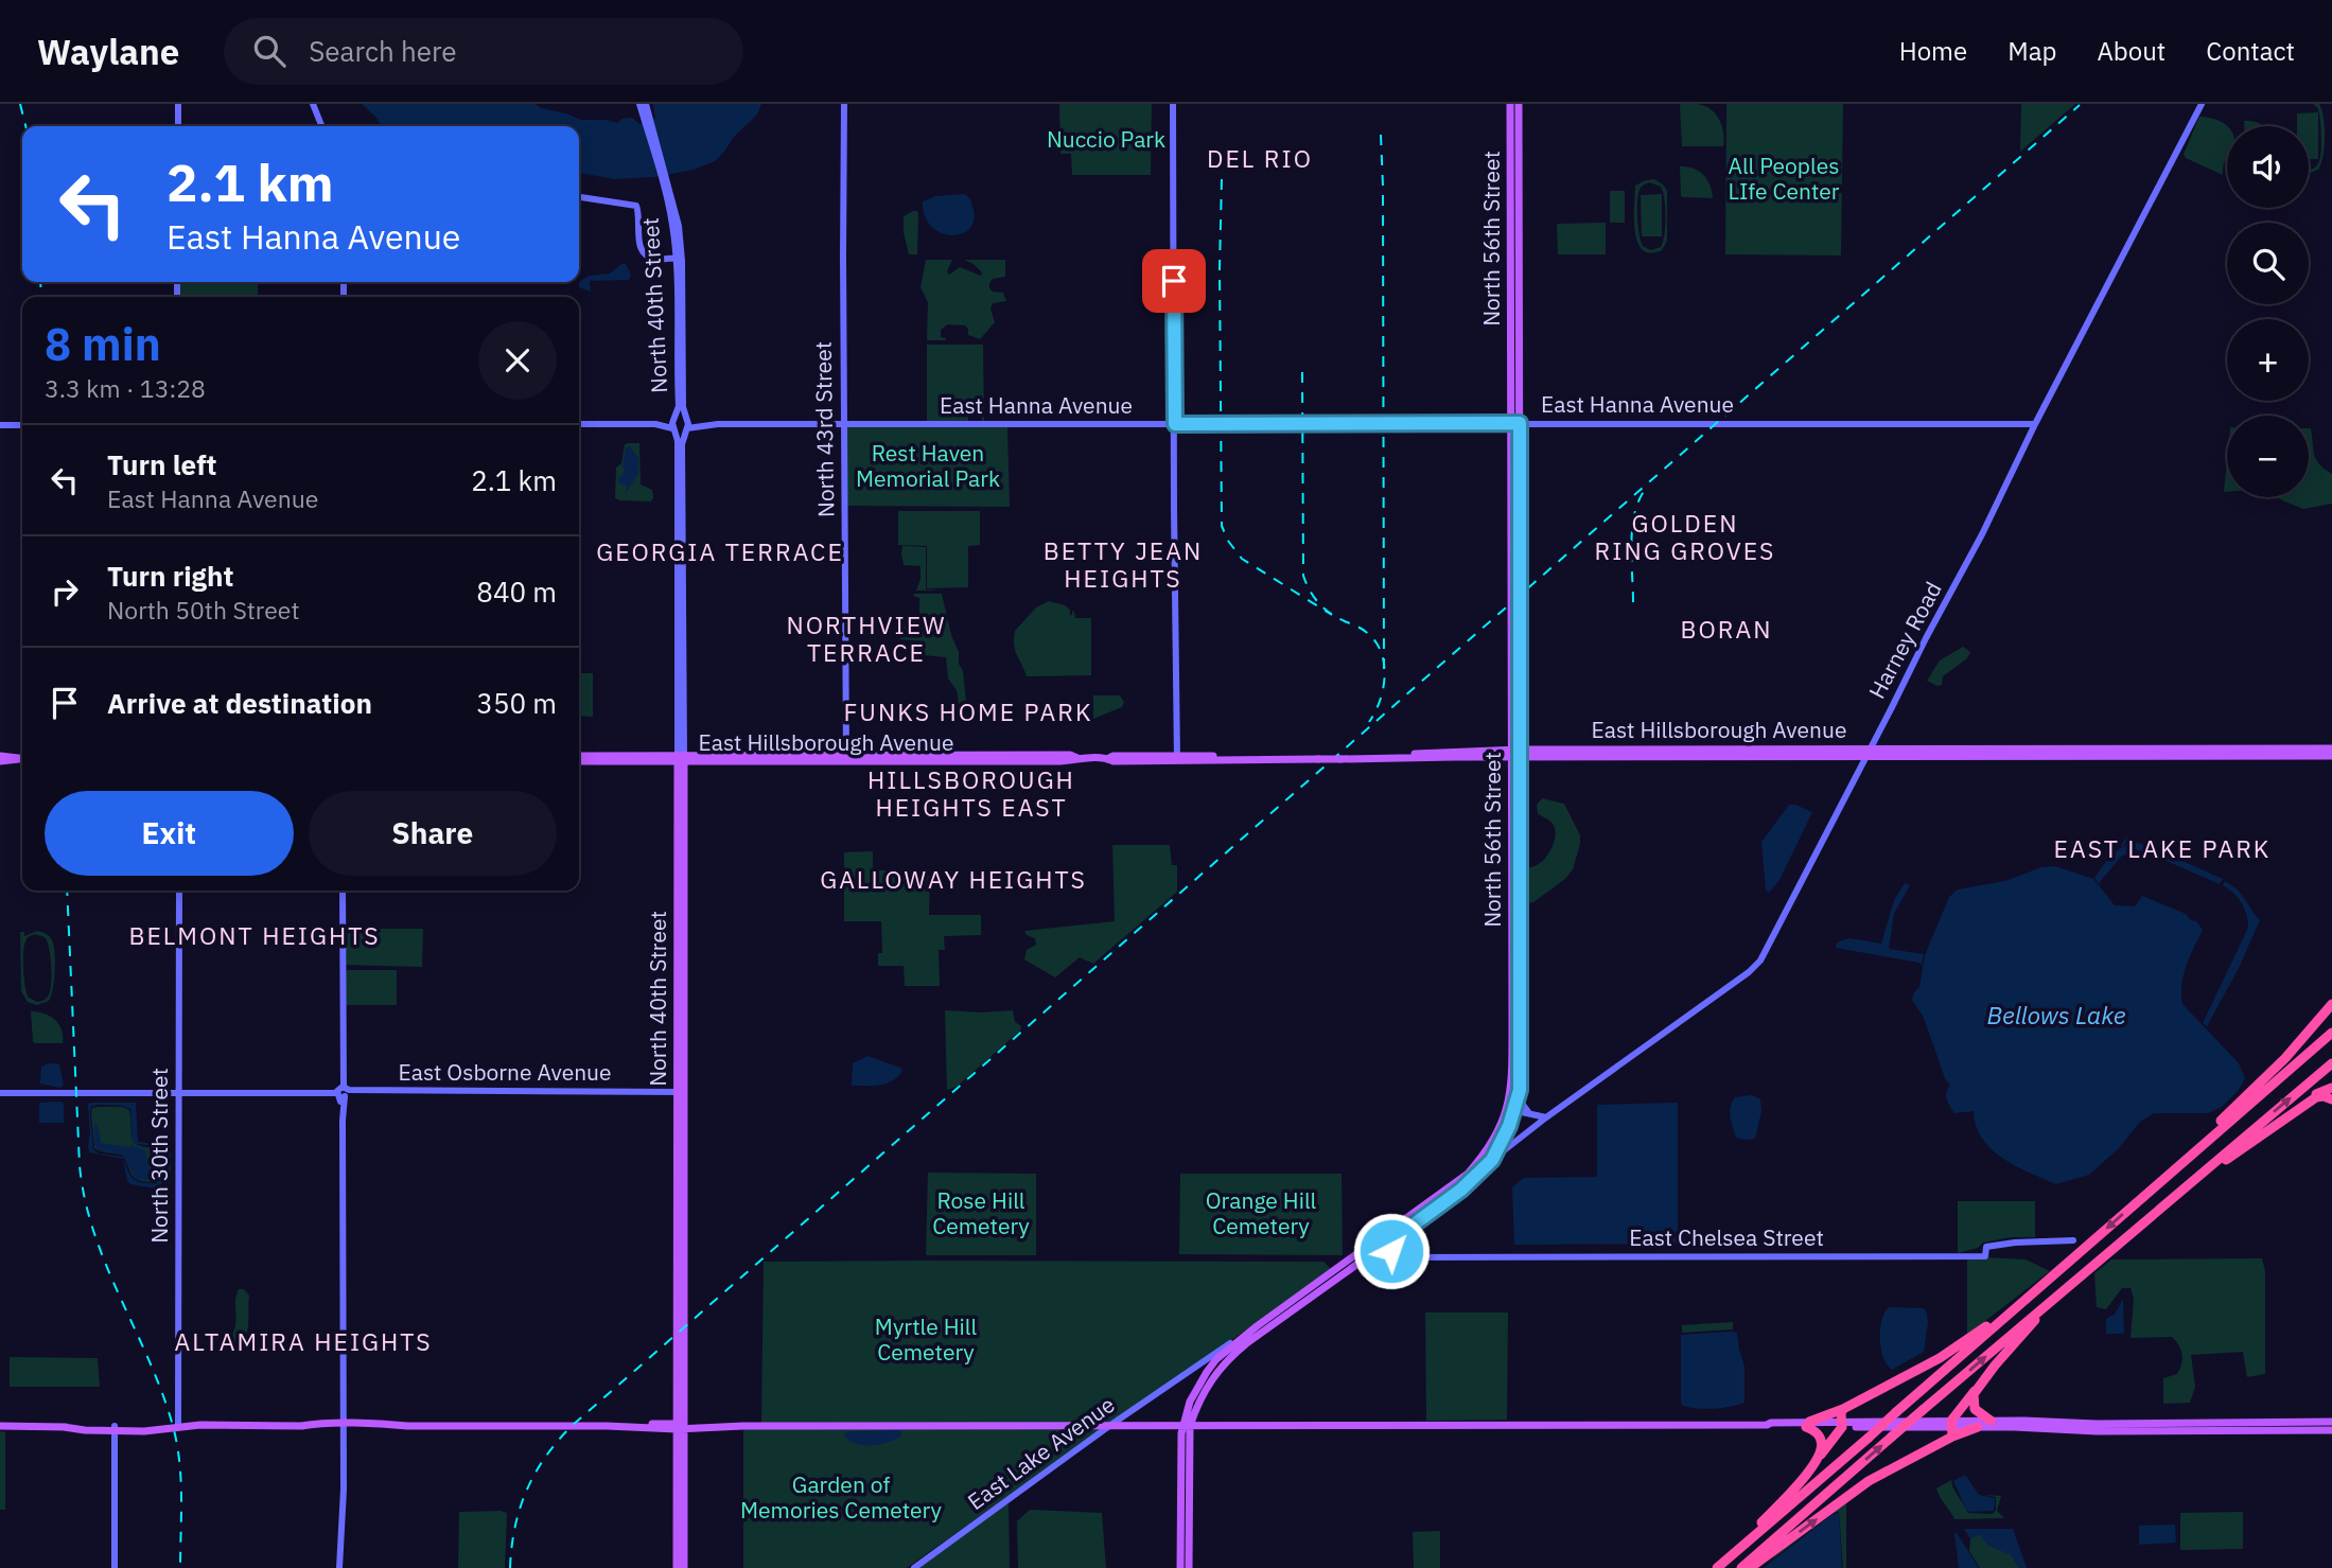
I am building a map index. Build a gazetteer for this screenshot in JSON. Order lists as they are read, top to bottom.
{
  "streets": {
    "main road": ["North 56th Street", "North 40th Street", "East Hillsborough Avenue"],
    "street": [
      "East Hanna Avenue",
      "North 43rd Street",
      "Harney Road",
      "East Osborne Avenue",
      "North 30th Street",
      "East Chelsea Street",
      "East Lake Avenue"
    ]
  },
  "crossings": [
    ["North 56th Street", "East Hanna Avenue"],
    ["North 56th Street", "Harney Road"],
    ["North 56th Street", "East Hillsborough Avenue"],
    ["North 56th Street", "East Chelsea Street"],
    ["North 40th Street", "East Hanna Avenue"],
    ["North 40th Street", "East Hillsborough Avenue"],
    ["North 40th Street", "East Osborne Avenue"],
    ["East Hanna Avenue", "North 43rd Street"],
    ["East Hanna Avenue", "Harney Road"],
    ["North 43rd Street", "East Hillsborough Avenue"],
    ["Harney Road", "East Hillsborough Avenue"],
    ["East Osborne Avenue", "North 30th Street"]
  ],
  "districts": [
    "DEL RIO",
    "GOLDEN RING GROVES",
    "BETTY JEAN HEIGHTS",
    "GEORGIA TERRACE",
    "NORTHVIEW TERRACE",
    "BORAN",
    "FUNKS HOME PARK",
    "HILLSBOROUGH HEIGHTS EAST",
    "EAST LAKE PARK",
    "GALLOWAY HEIGHTS",
    "BELMONT HEIGHTS",
    "ALTAMIRA HEIGHTS"
  ],
  "water": ["Bellows Lake"],
  "parks": [
    "Nuccio Park",
    "All Peoples LIfe Center",
    "Rest Haven Memorial Park",
    "Rose Hill Cemetery",
    "Orange Hill Cemetery",
    "Myrtle Hill Cemetery",
    "Garden of Memories Cemetery"
  ],
  "page": {
    "header": "Waylane",
    "search": "Search here",
    "nav": [
      "Home",
      "Map",
      "About",
      "Contact"
    ],
    "map_buttons": ["+", "−"],
    "turn": ["2.1 km", "East Hanna Avenue"],
    "heading": ["8 min", "3.3 km · 13:28"],
    "list": [
      {
        "name": "Turn left",
        "note": "East Hanna Avenue",
        "value": "2.1 km"
      },
      {
        "name": "Turn right",
        "note": "North 50th Street",
        "value": "840 m"
      },
      {
        "name": "Arrive at destination",
        "value": "350 m"
      }
    ],
    "buttons": ["Exit", "Share"]
  }
}
